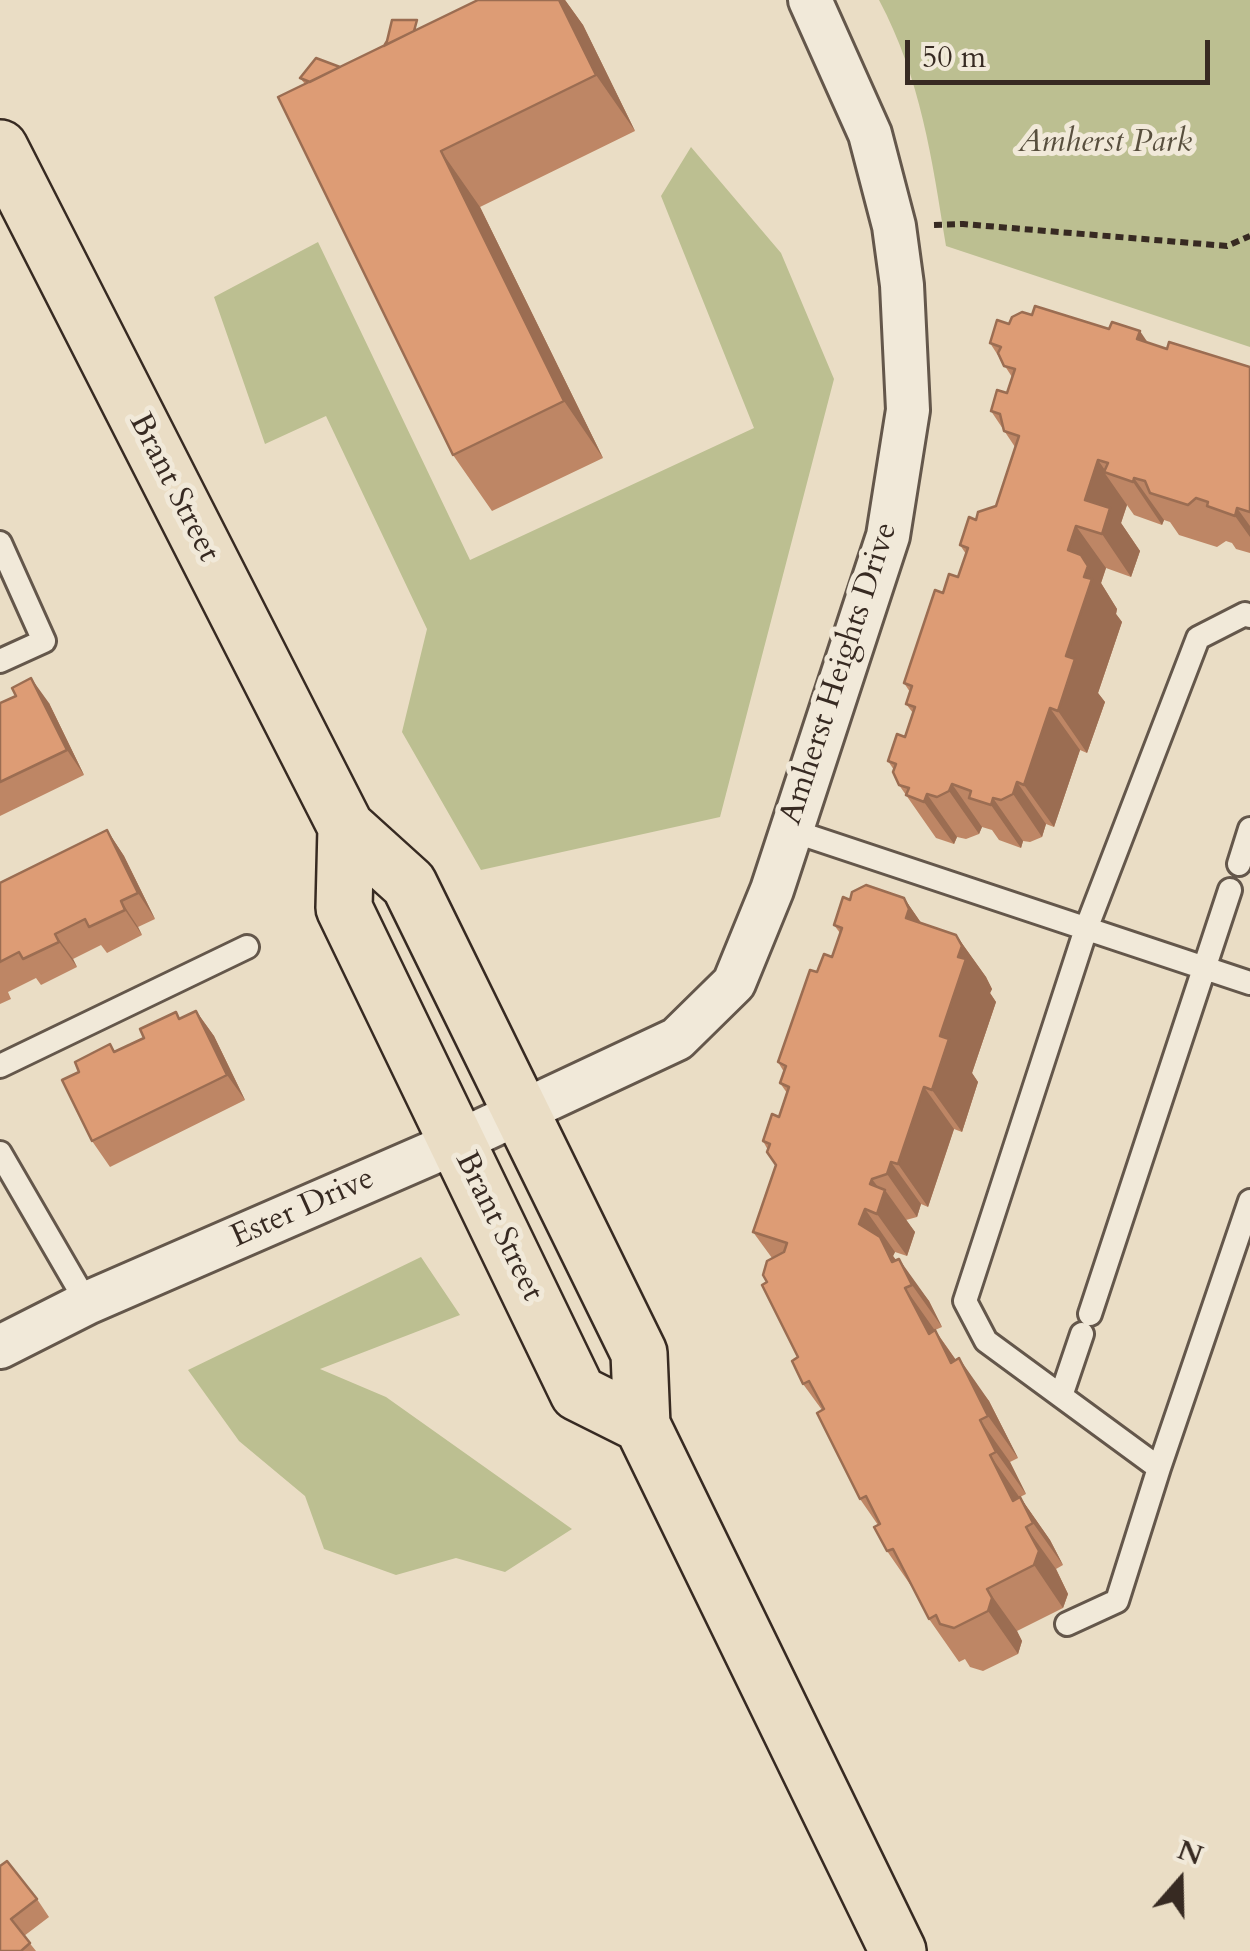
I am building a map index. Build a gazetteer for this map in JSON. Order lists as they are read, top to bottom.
{
  "streets": {
    "main road": ["Brant Street"],
    "street": ["Amherst Heights Drive", "Ester Drive"]
  },
  "crossings": [
    ["Brant Street", "Amherst Heights Drive"],
    ["Brant Street", "Ester Drive"],
    ["Amherst Heights Drive", "Ester Drive"]
  ],
  "parks": ["Amherst Park"],
  "scale_bar": "50 m",
  "north": "top"
}
